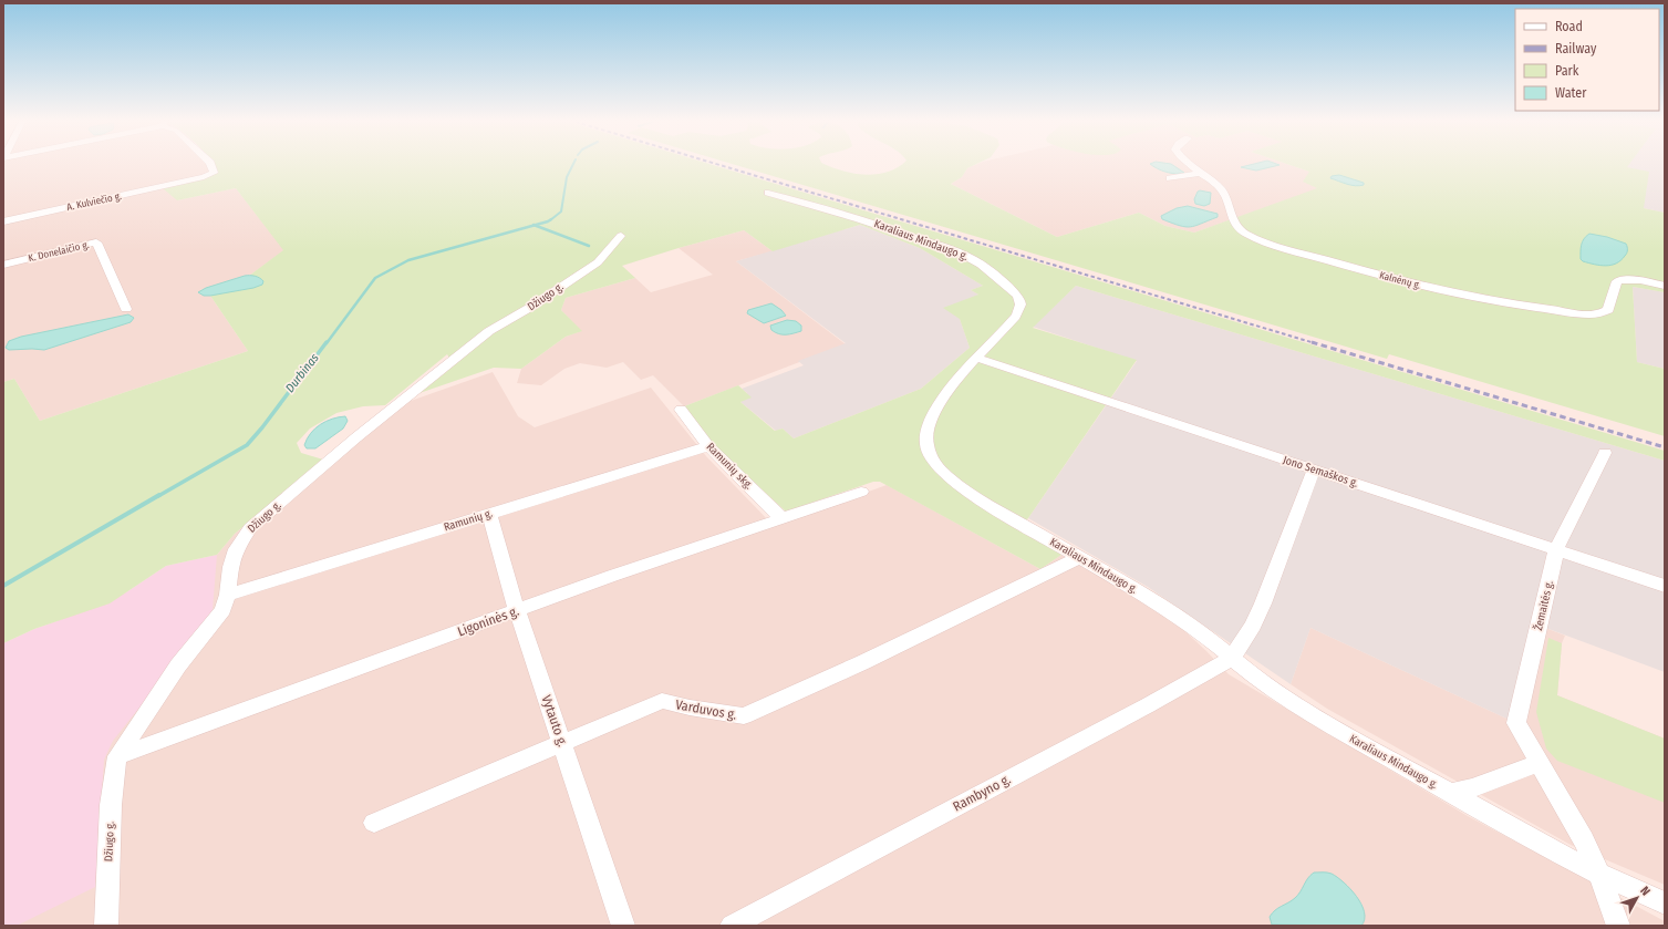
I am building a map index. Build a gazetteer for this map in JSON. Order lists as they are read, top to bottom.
{
  "streets": {
    "street": [
      "A. Kulviečio g.",
      "Karaliaus Mindaugo g.",
      "K. Donelaičio g.",
      "Kalnėnų g.",
      "Džiugo g.",
      "Ramunių skg.",
      "Jono Semaškos g.",
      "Ramunių g.",
      "Žemaitės g.",
      "Ligoninės g.",
      "Varduvos g.",
      "Vytauto g.",
      "Rambyno g."
    ]
  },
  "crossings": [
    ["Karaliaus Mindaugo g.", "Jono Semaškos g."],
    ["Karaliaus Mindaugo g.", "Žemaitės g."],
    ["Karaliaus Mindaugo g.", "Varduvos g."],
    ["Karaliaus Mindaugo g.", "Rambyno g."],
    ["Džiugo g.", "Ramunių g."],
    ["Džiugo g.", "Ligoninės g."],
    ["Ramunių skg.", "Ramunių g."],
    ["Ramunių skg.", "Ligoninės g."],
    ["Jono Semaškos g.", "Žemaitės g."],
    ["Ramunių g.", "Vytauto g."],
    ["Ligoninės g.", "Vytauto g."],
    ["Varduvos g.", "Vytauto g."]
  ],
  "water": ["Durbinas"],
  "legend": [
    "Road",
    "Railway",
    "Park",
    "Water"
  ],
  "north": "top right"
}
